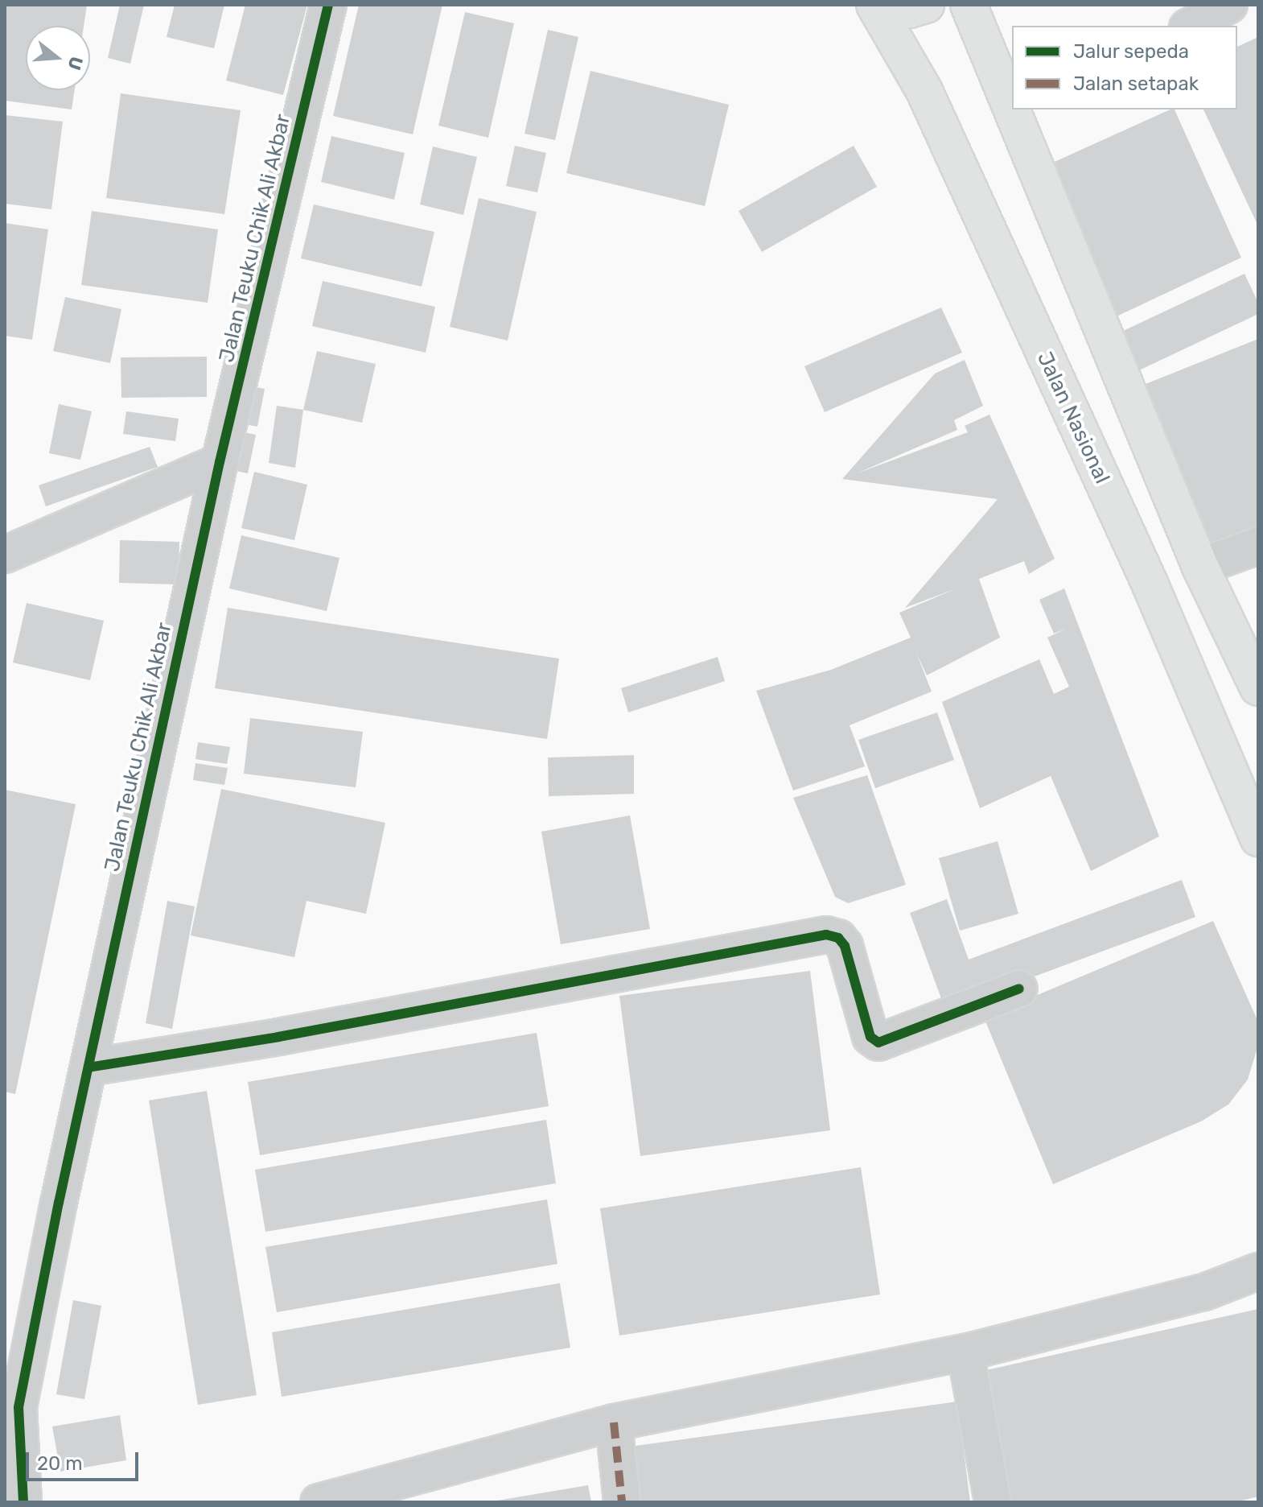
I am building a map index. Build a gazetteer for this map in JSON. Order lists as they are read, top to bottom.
{
  "streets": {
    "highway": ["Jalan Nasional"],
    "street": ["Jalan Teuku Chik Ali Akbar"]
  },
  "legend": ["Jalur sepeda", "Jalan setapak"],
  "scale_bar": "20 m",
  "north": "right"
}
